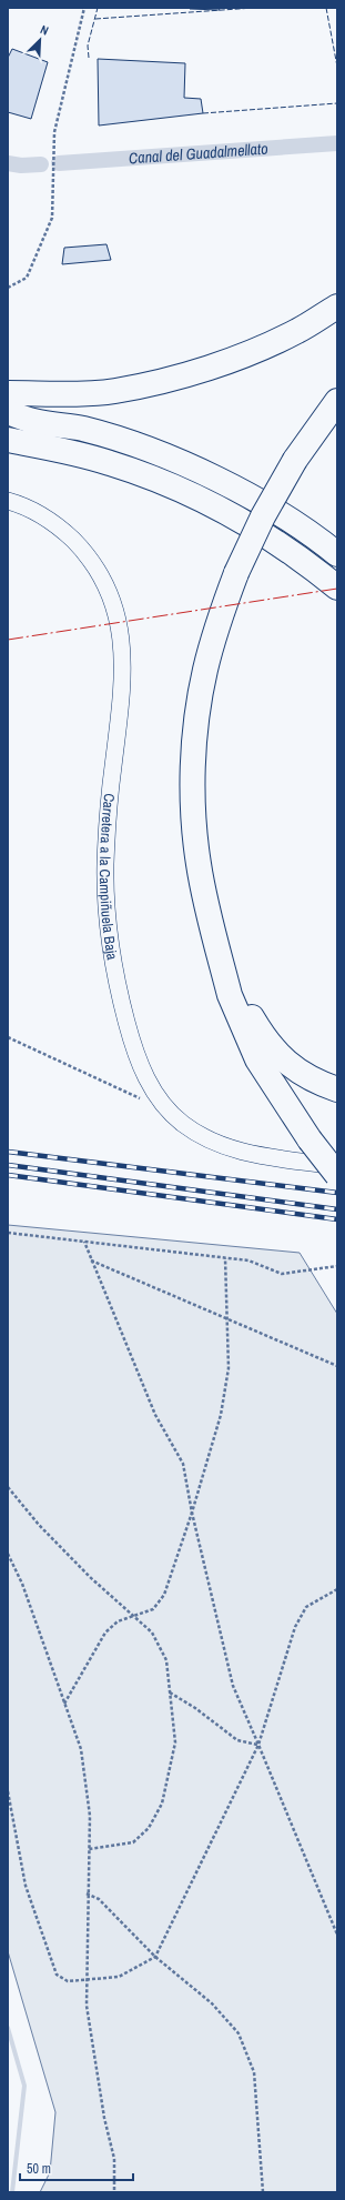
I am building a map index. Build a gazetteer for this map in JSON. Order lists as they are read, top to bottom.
{
  "streets": {
    "street": ["Carretera a la Campiñuela Baja"]
  },
  "water": ["Canal del Guadalmellato"],
  "scale_bar": "50 m",
  "north": "top right"
}
